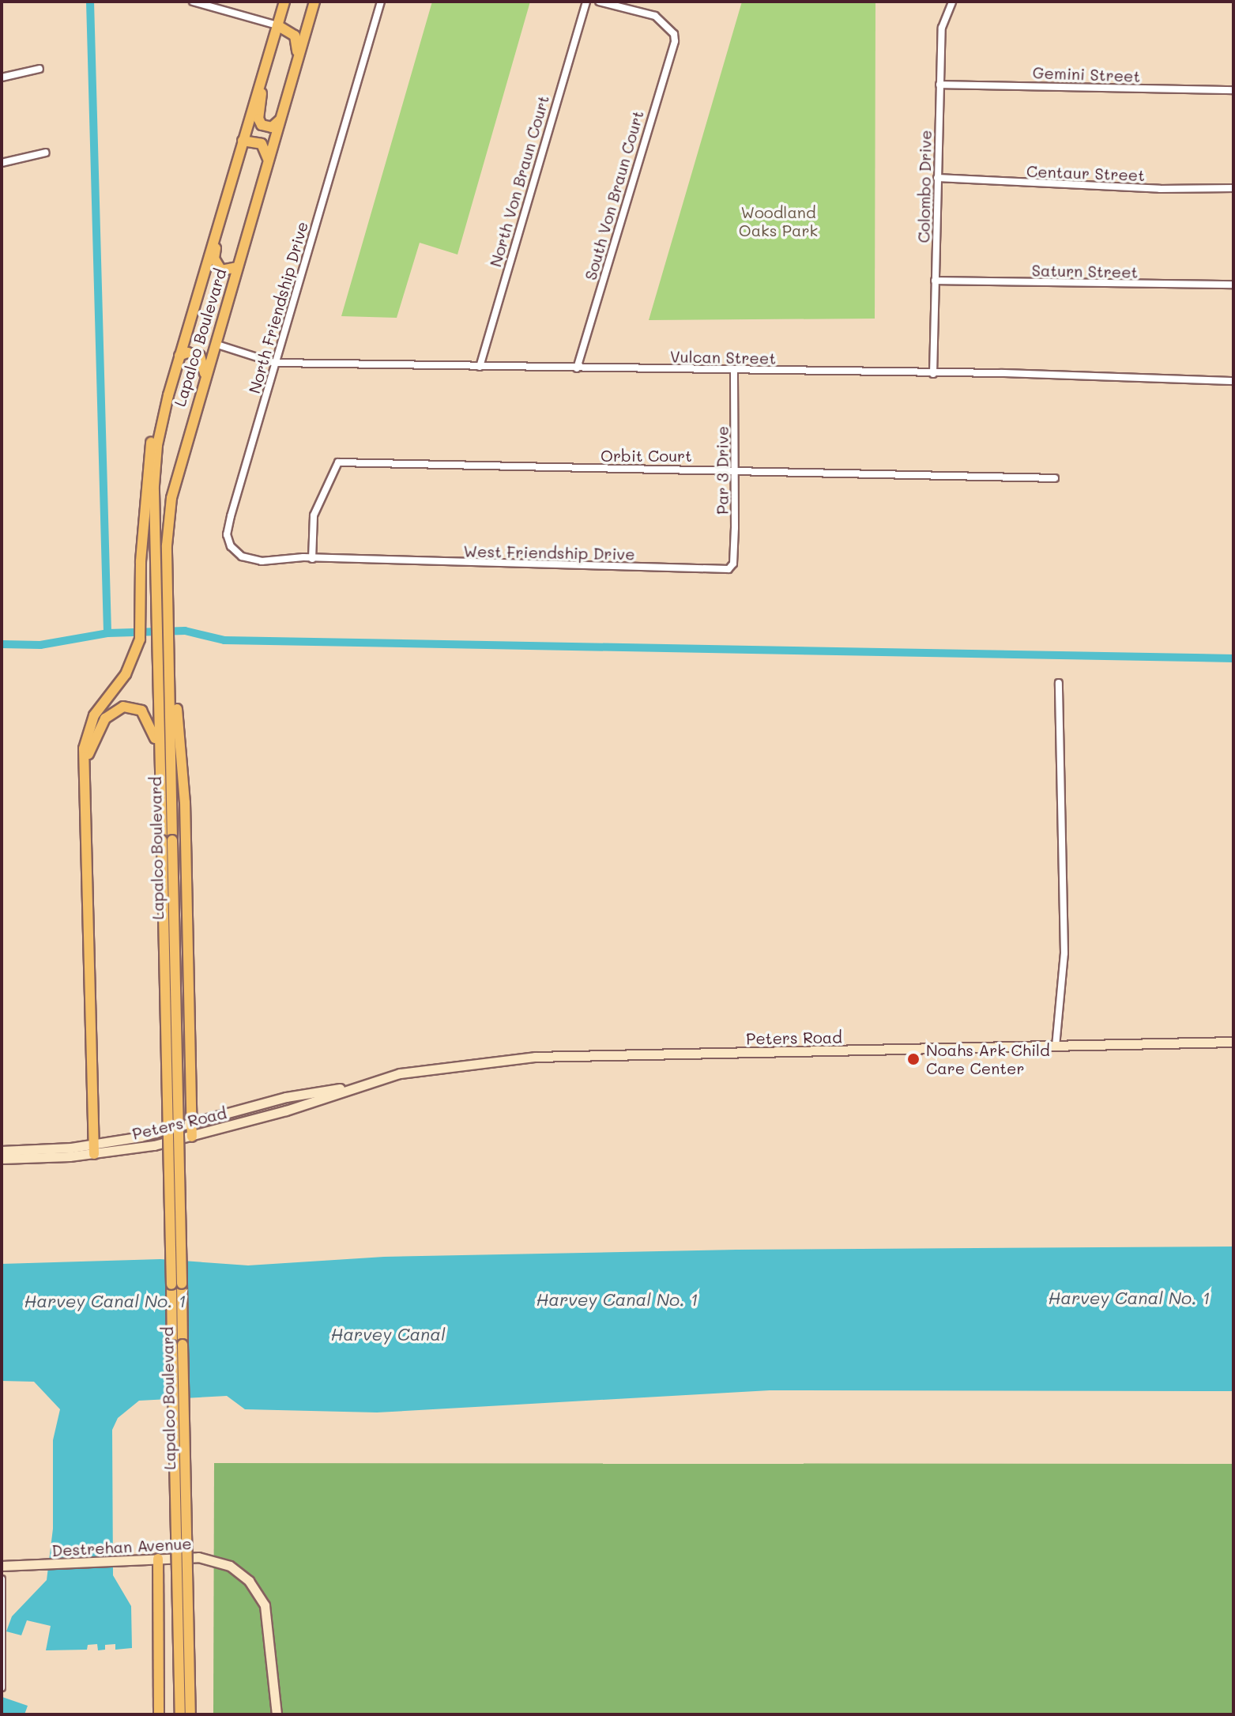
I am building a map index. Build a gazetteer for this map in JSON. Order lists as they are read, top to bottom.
{
  "streets": {
    "main road": ["Lapalco Boulevard", "Peters Road", "Destrehan Avenue"],
    "street": [
      "Gemini Street",
      "Centaur Street",
      "North Von Braun Court",
      "Colombo Drive",
      "South Von Braun Court",
      "Saturn Street",
      "North Friendship Drive",
      "Vulcan Street",
      "Orbit Court",
      "Par 3 Drive",
      "West Friendship Drive"
    ]
  },
  "crossings": [
    ["Gemini Street", "Colombo Drive"],
    ["Centaur Street", "Colombo Drive"],
    ["North Von Braun Court", "Vulcan Street"],
    ["Colombo Drive", "Saturn Street"],
    ["Colombo Drive", "Vulcan Street"],
    ["South Von Braun Court", "Vulcan Street"],
    ["North Friendship Drive", "Vulcan Street"],
    ["North Friendship Drive", "West Friendship Drive"],
    ["Lapalco Boulevard", "Vulcan Street"],
    ["Vulcan Street", "Par 3 Drive"],
    ["Orbit Court", "Par 3 Drive"],
    ["Orbit Court", "West Friendship Drive"],
    ["Par 3 Drive", "West Friendship Drive"]
  ],
  "water": ["Harvey Canal No. 1", "Harvey Canal"],
  "parks": ["Woodland Oaks Park"],
  "places": ["Noahs Ark Child Care Center"]
}
